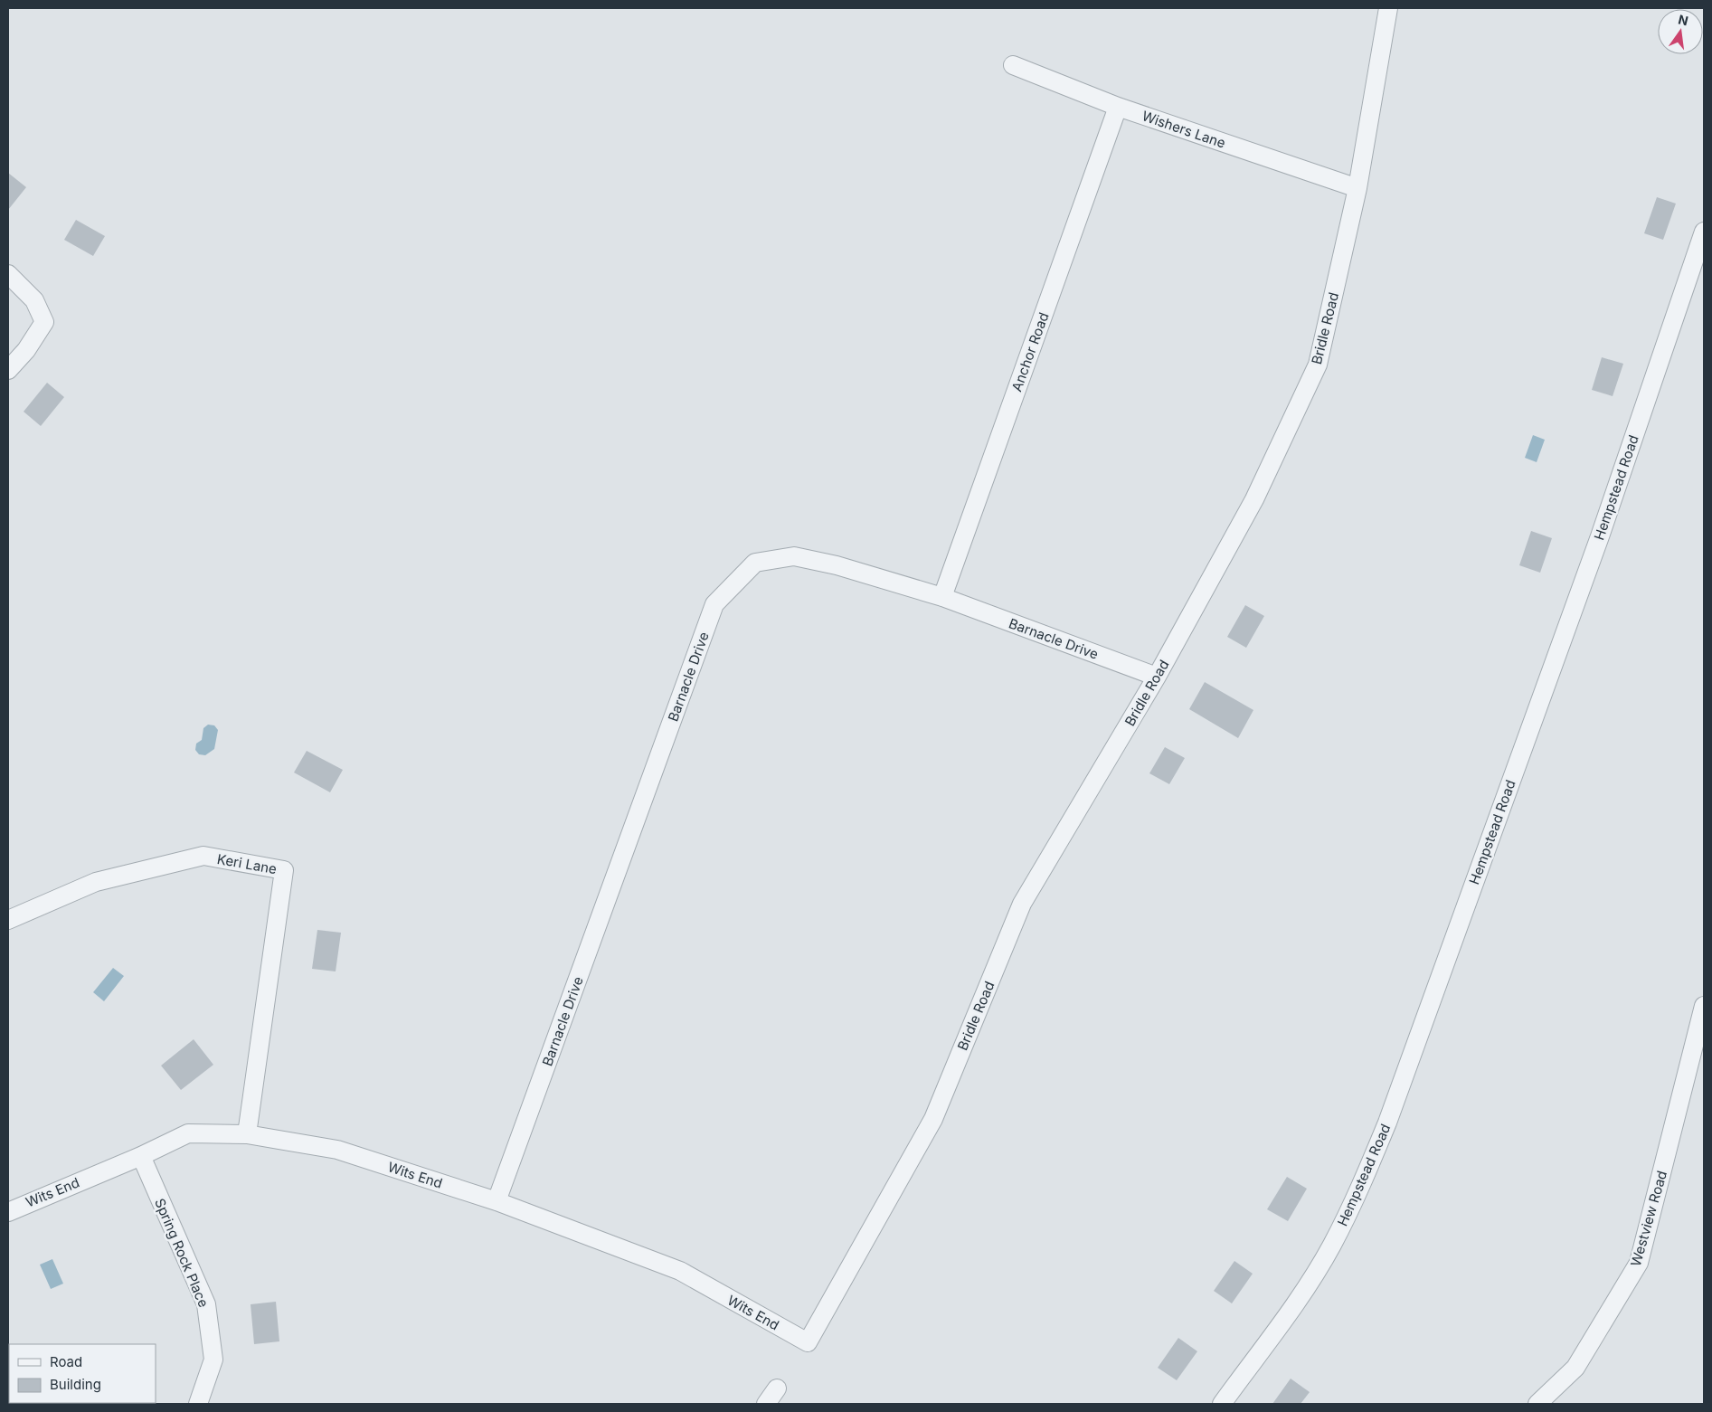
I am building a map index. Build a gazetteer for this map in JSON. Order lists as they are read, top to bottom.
{
  "streets": {
    "street": [
      "Wishers Lane",
      "Bridle Road",
      "Anchor Road",
      "Hempstead Road",
      "Barnacle Drive",
      "Keri Lane",
      "Wits End",
      "Westview Road",
      "Spring Rock Place"
    ]
  },
  "crossings": [
    ["Wishers Lane", "Bridle Road"],
    ["Wishers Lane", "Anchor Road"],
    ["Bridle Road", "Barnacle Drive"],
    ["Bridle Road", "Wits End"],
    ["Anchor Road", "Barnacle Drive"],
    ["Barnacle Drive", "Wits End"],
    ["Keri Lane", "Wits End"],
    ["Wits End", "Spring Rock Place"]
  ],
  "legend": ["Road", "Building"],
  "north": "top"
}
